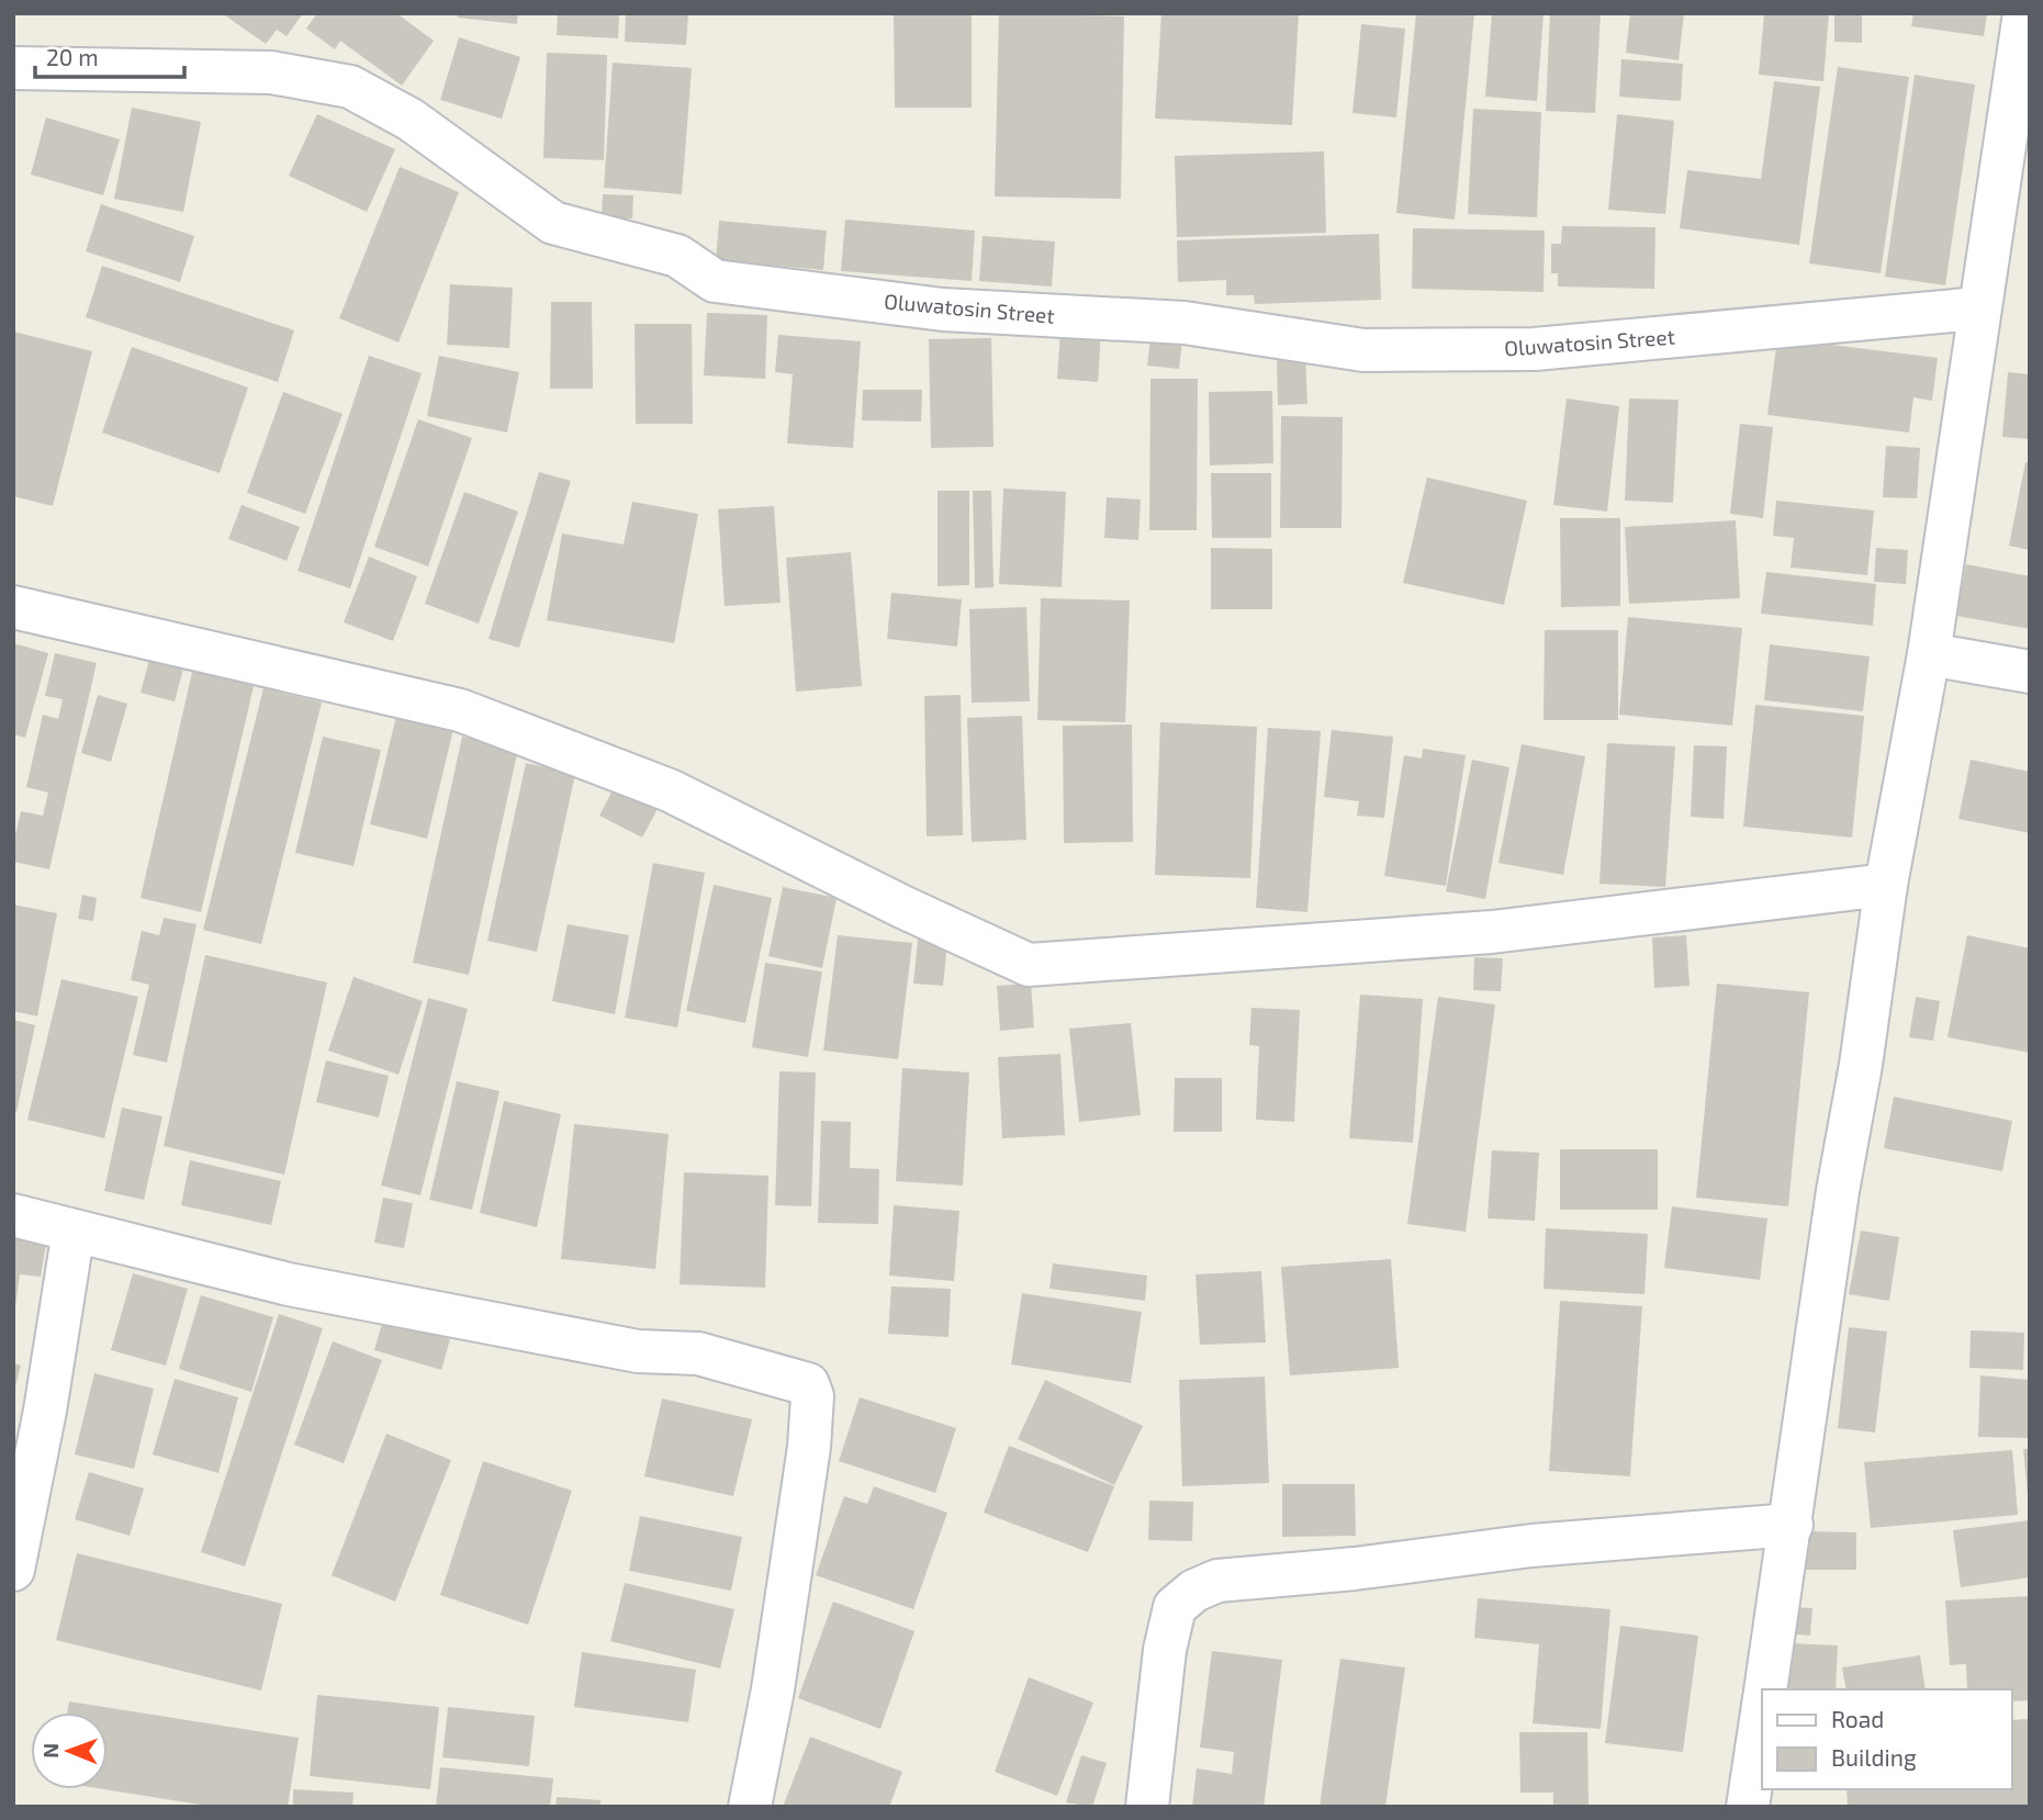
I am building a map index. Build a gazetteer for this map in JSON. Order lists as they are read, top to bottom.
{
  "streets": {
    "street": ["Oluwatosin Street"]
  },
  "legend": ["Road", "Building"],
  "scale_bar": "20 m",
  "north": "left"
}
